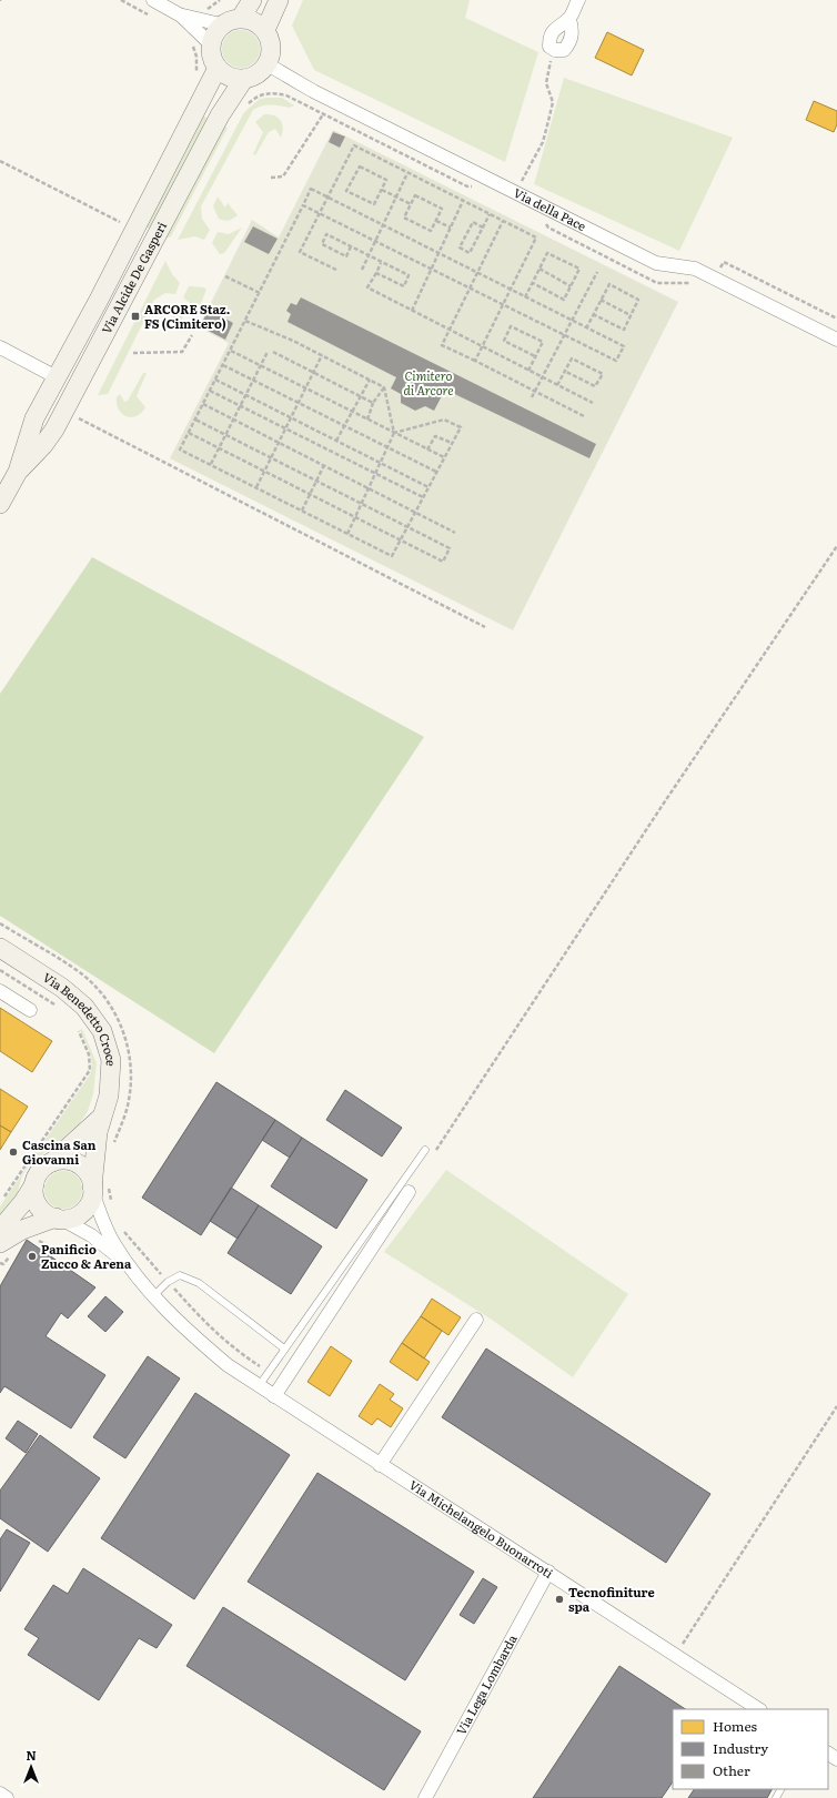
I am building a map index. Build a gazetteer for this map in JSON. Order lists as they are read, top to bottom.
{
  "streets": {
    "street": [
      "Via della Pace",
      "Via Alcide De Gasperi",
      "Via Benedetto Croce",
      "Via Michelangelo Buonarroti",
      "Via Lega Lombarda"
    ]
  },
  "crossings": [
    ["Via della Pace", "Via Alcide De Gasperi"],
    ["Via Benedetto Croce", "Via Michelangelo Buonarroti"],
    ["Via Michelangelo Buonarroti", "Via Lega Lombarda"]
  ],
  "parks": ["Cimitero di Arcore"],
  "places": {
    "transit": ["ARCORE Staz. FS (Cimitero)"],
    "other": ["Cascina San Giovanni", "Panificio Zucco & Arena", "Tecnofiniture spa"]
  },
  "legend": ["Homes", "Industry", "Other"],
  "north": "top"
}
